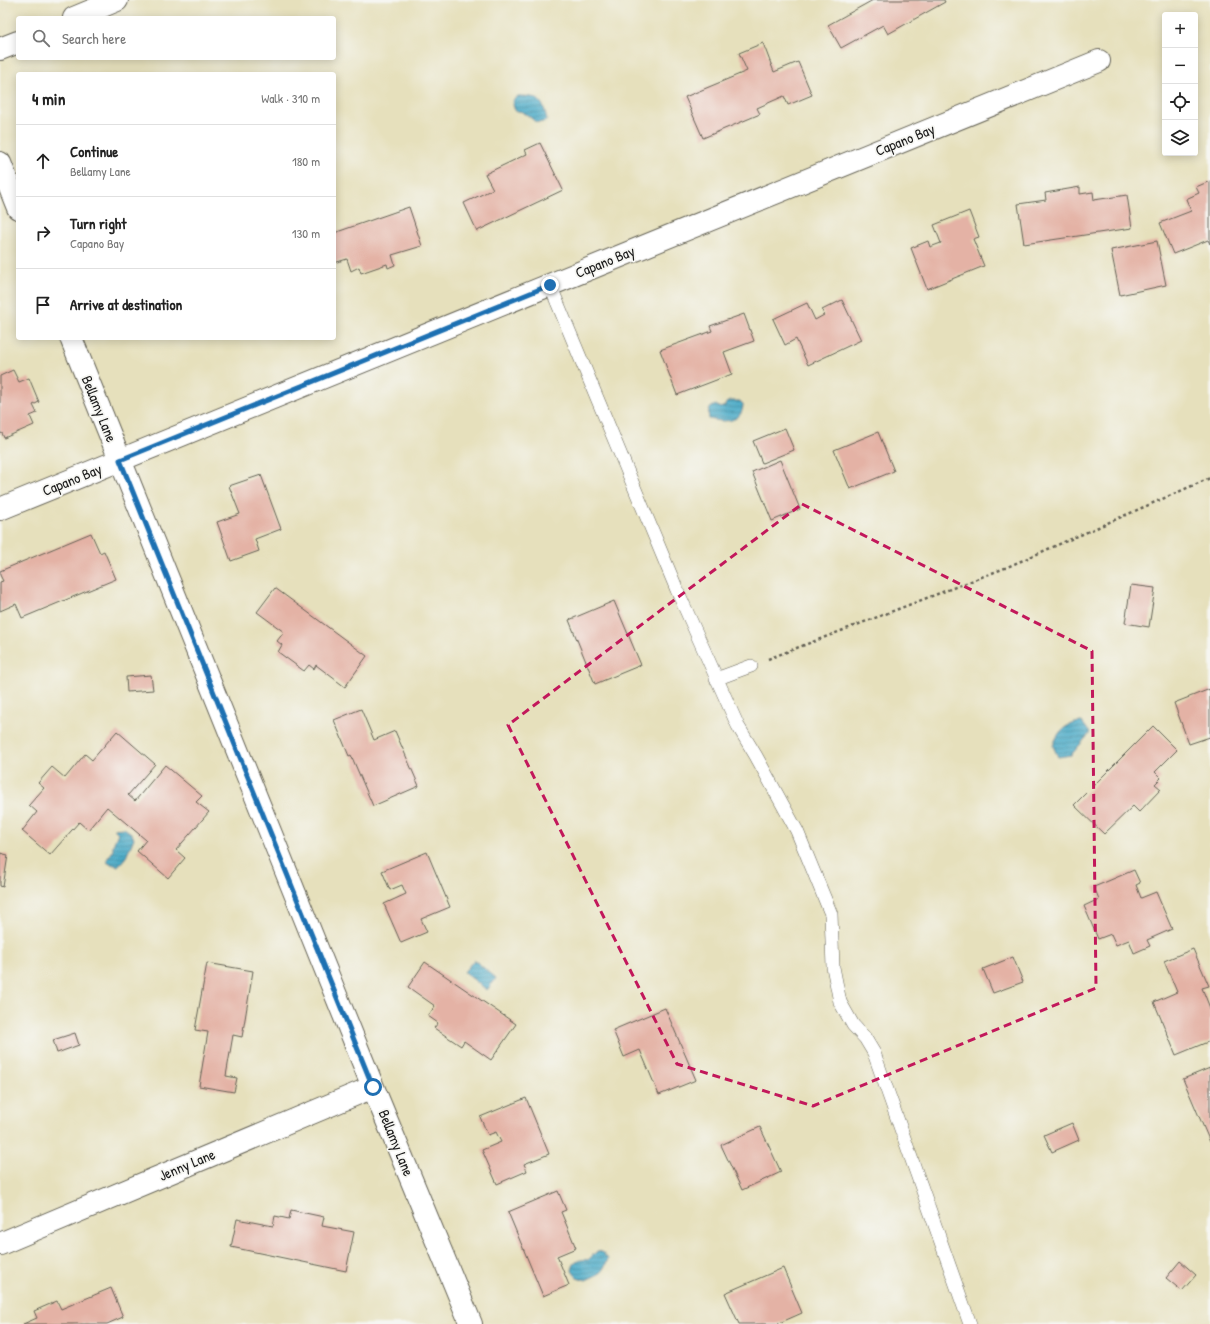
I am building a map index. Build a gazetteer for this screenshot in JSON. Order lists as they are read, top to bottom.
{
  "streets": {
    "street": ["Capano Bay", "Bellamy Lane", "Jenny Lane"]
  },
  "crossings": [
    ["Capano Bay", "Bellamy Lane"],
    ["Bellamy Lane", "Jenny Lane"]
  ],
  "page": {
    "map_buttons": ["+", "−"],
    "search": "Search here",
    "heading": ["4 min", "Walk · 310 m"],
    "list": [
      ["Continue", "Bellamy Lane", "180 m"],
      ["Turn right", "Capano Bay", "130 m"],
      "Arrive at destination"
    ]
  }
}
